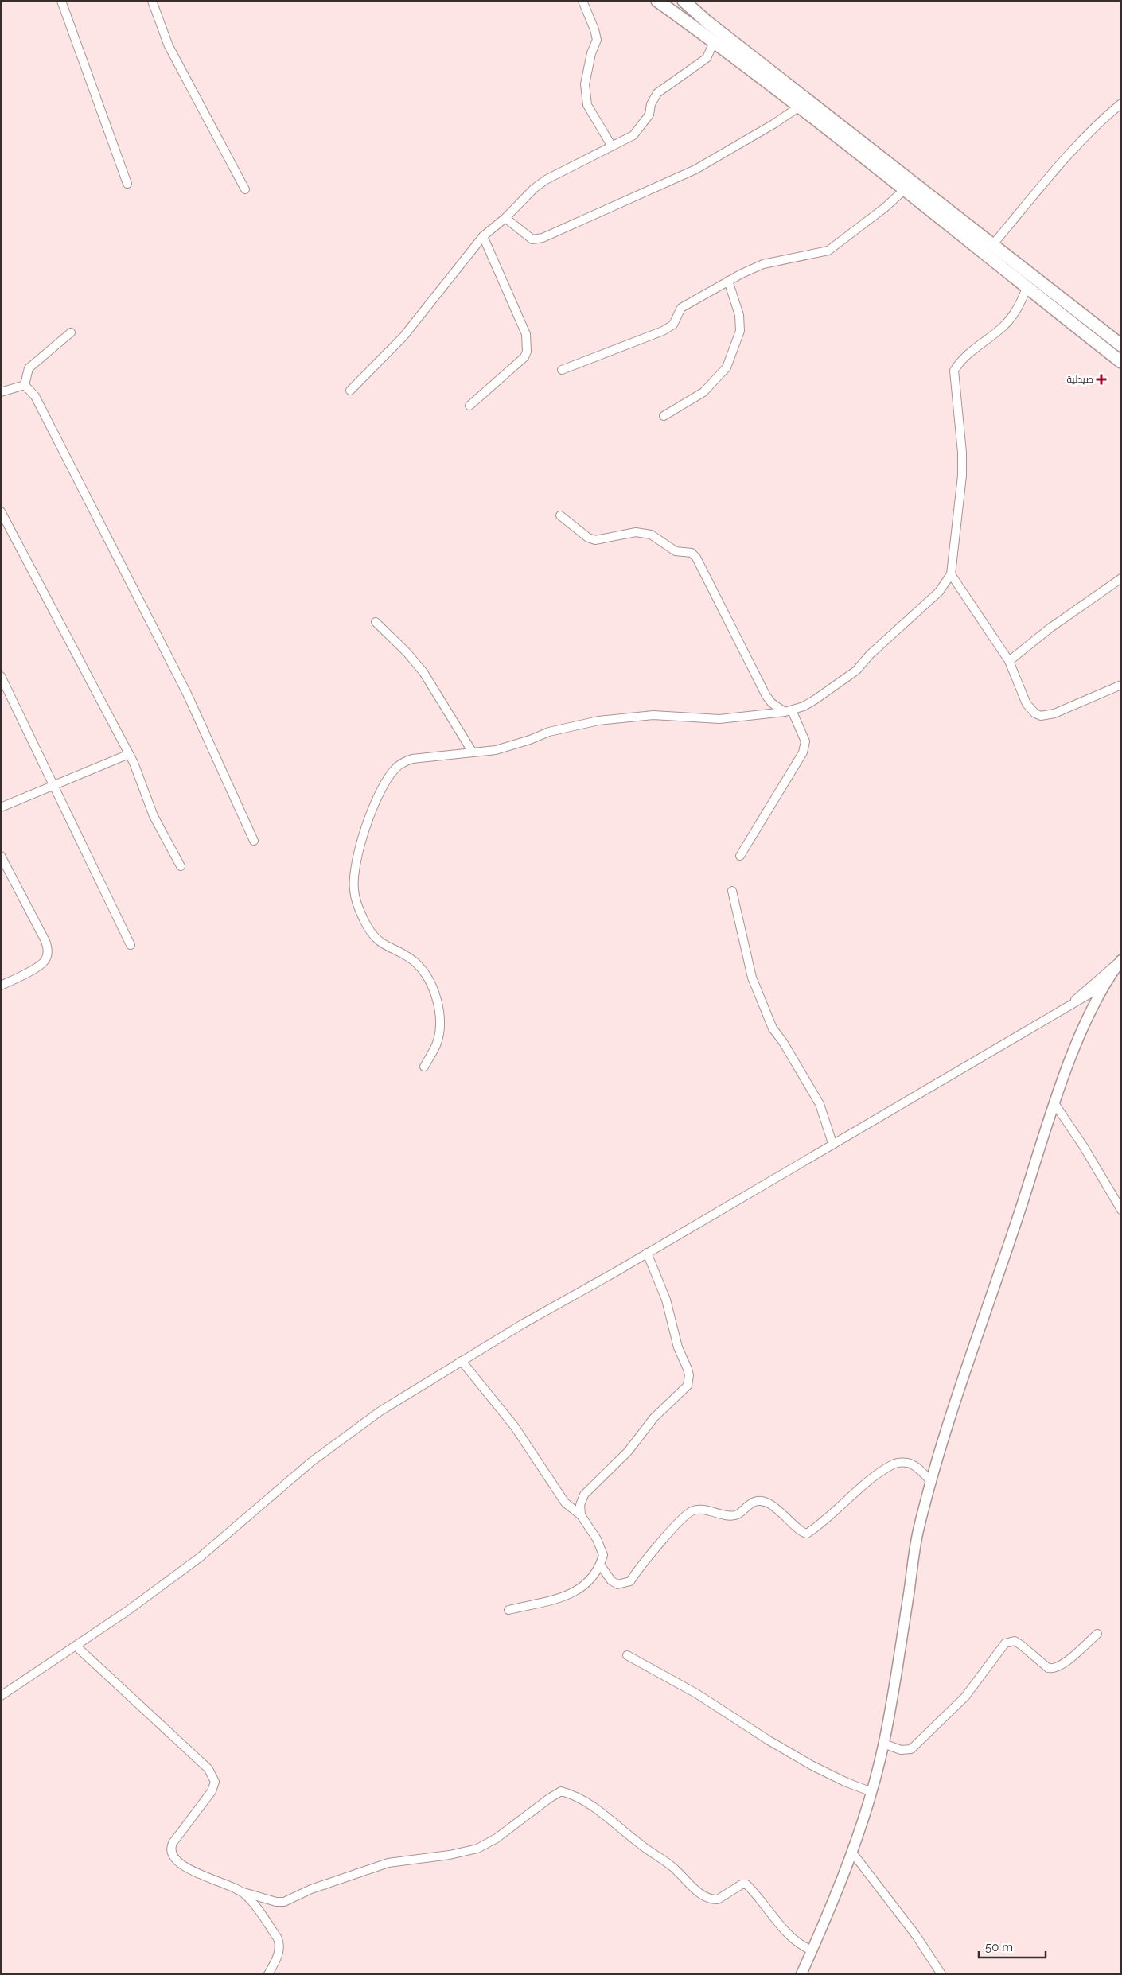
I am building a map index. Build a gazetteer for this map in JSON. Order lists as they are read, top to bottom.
{
  "places": {
    "health": ["صيدلية"]
  },
  "scale_bar": "50 m"
}
